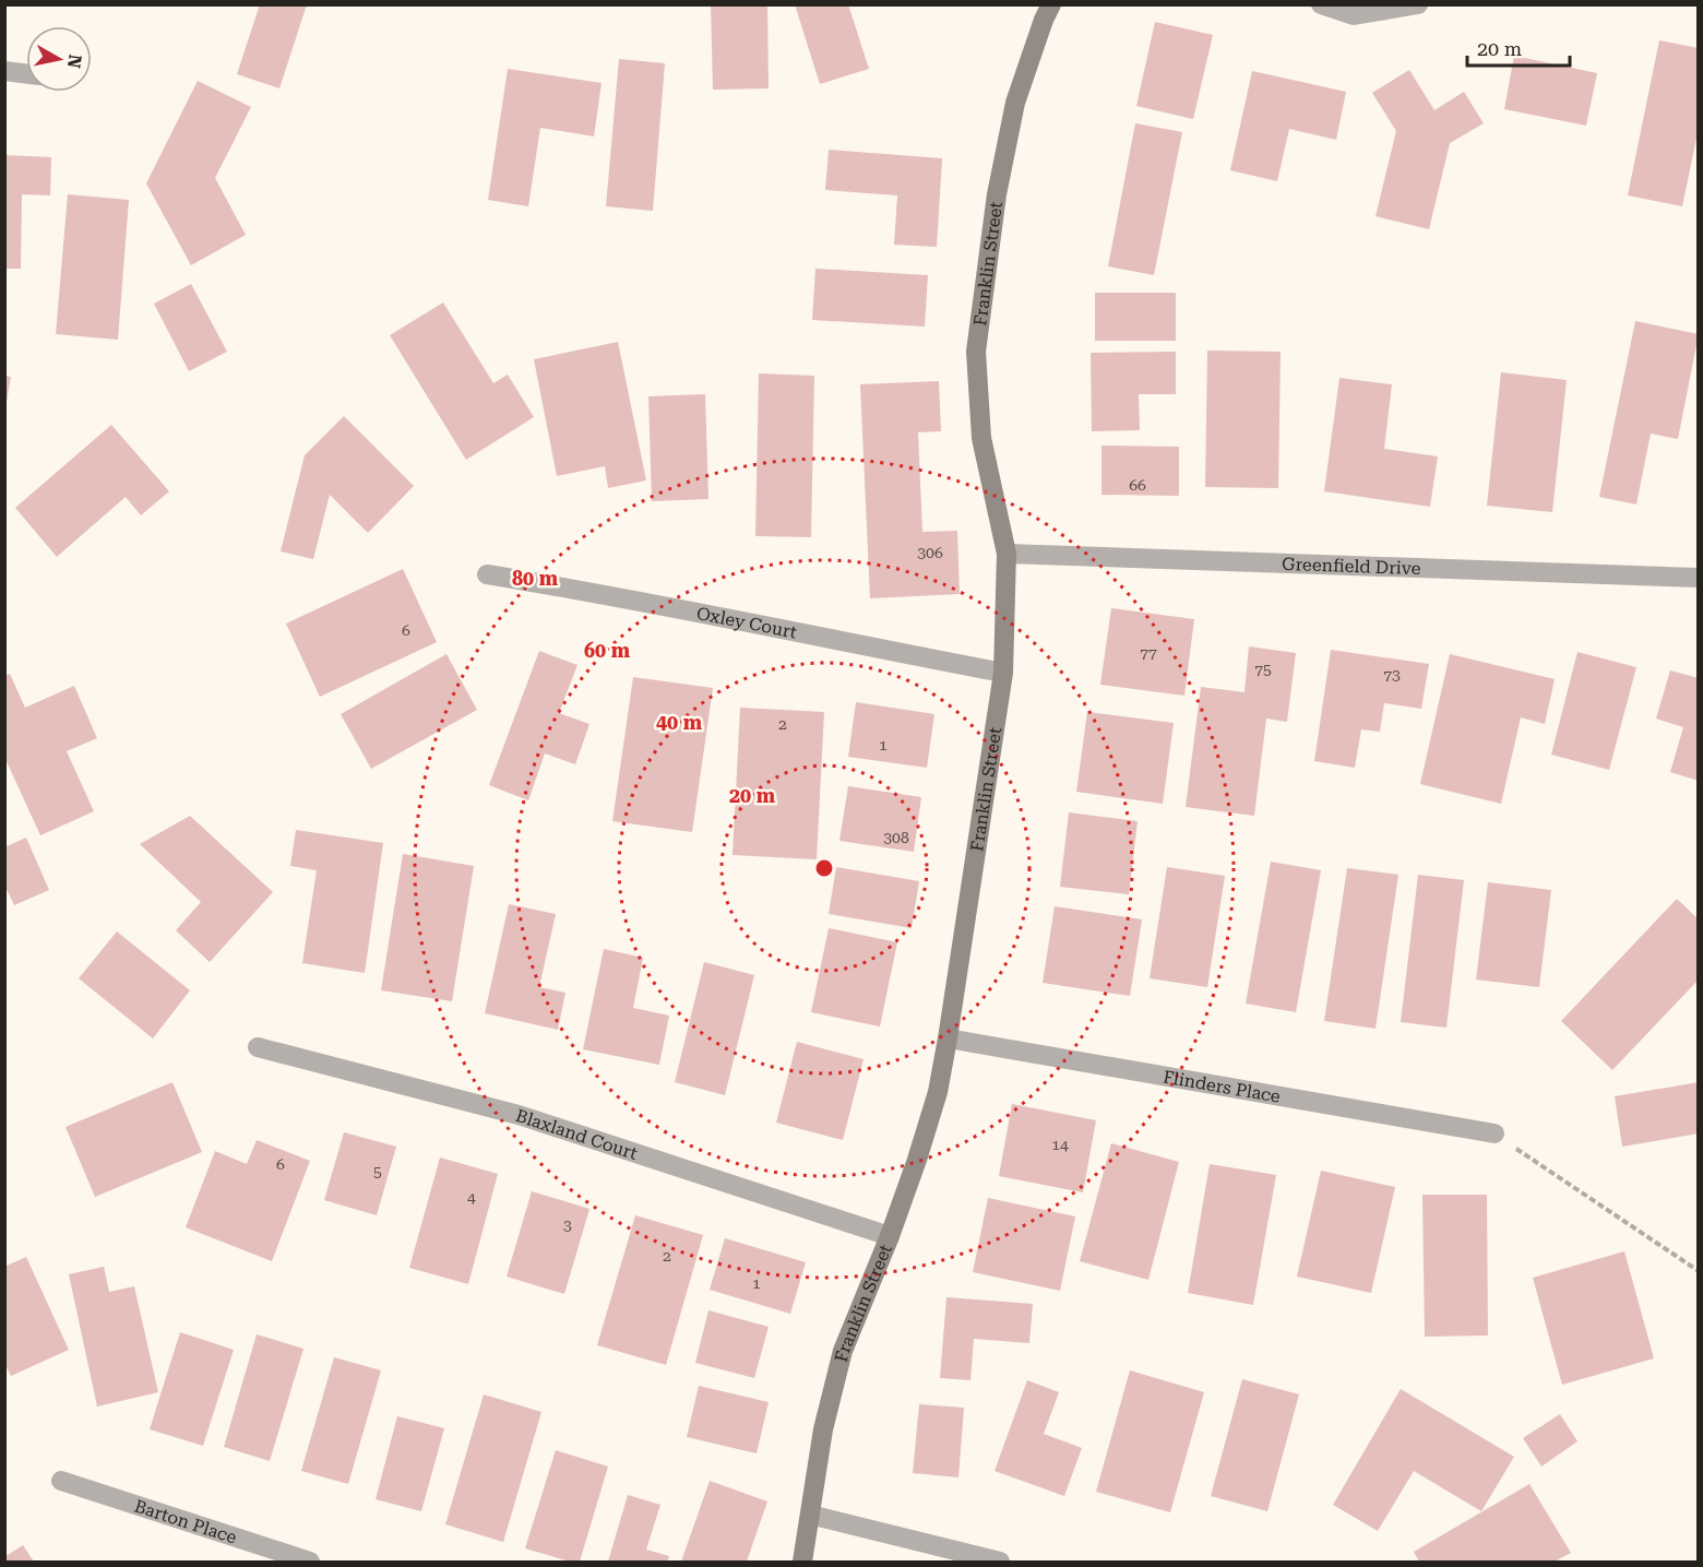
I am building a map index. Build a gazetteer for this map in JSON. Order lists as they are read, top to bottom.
{
  "streets": {
    "street": [
      "Franklin Street",
      "Greenfield Drive",
      "Oxley Court",
      "Flinders Place",
      "Blaxland Court",
      "Barton Place"
    ]
  },
  "crossings": [
    ["Franklin Street", "Greenfield Drive"],
    ["Franklin Street", "Oxley Court"],
    ["Franklin Street", "Flinders Place"],
    ["Franklin Street", "Blaxland Court"]
  ],
  "house_numbers": [
    "66",
    "306",
    "6",
    "77",
    "75",
    "73",
    "2",
    "1",
    "308",
    "14",
    "6",
    "5",
    "4",
    "3",
    "2",
    "1"
  ],
  "scale_bar": "20 m",
  "north": "right",
  "rings": [
    "80 m",
    "60 m",
    "40 m",
    "20 m"
  ]
}
